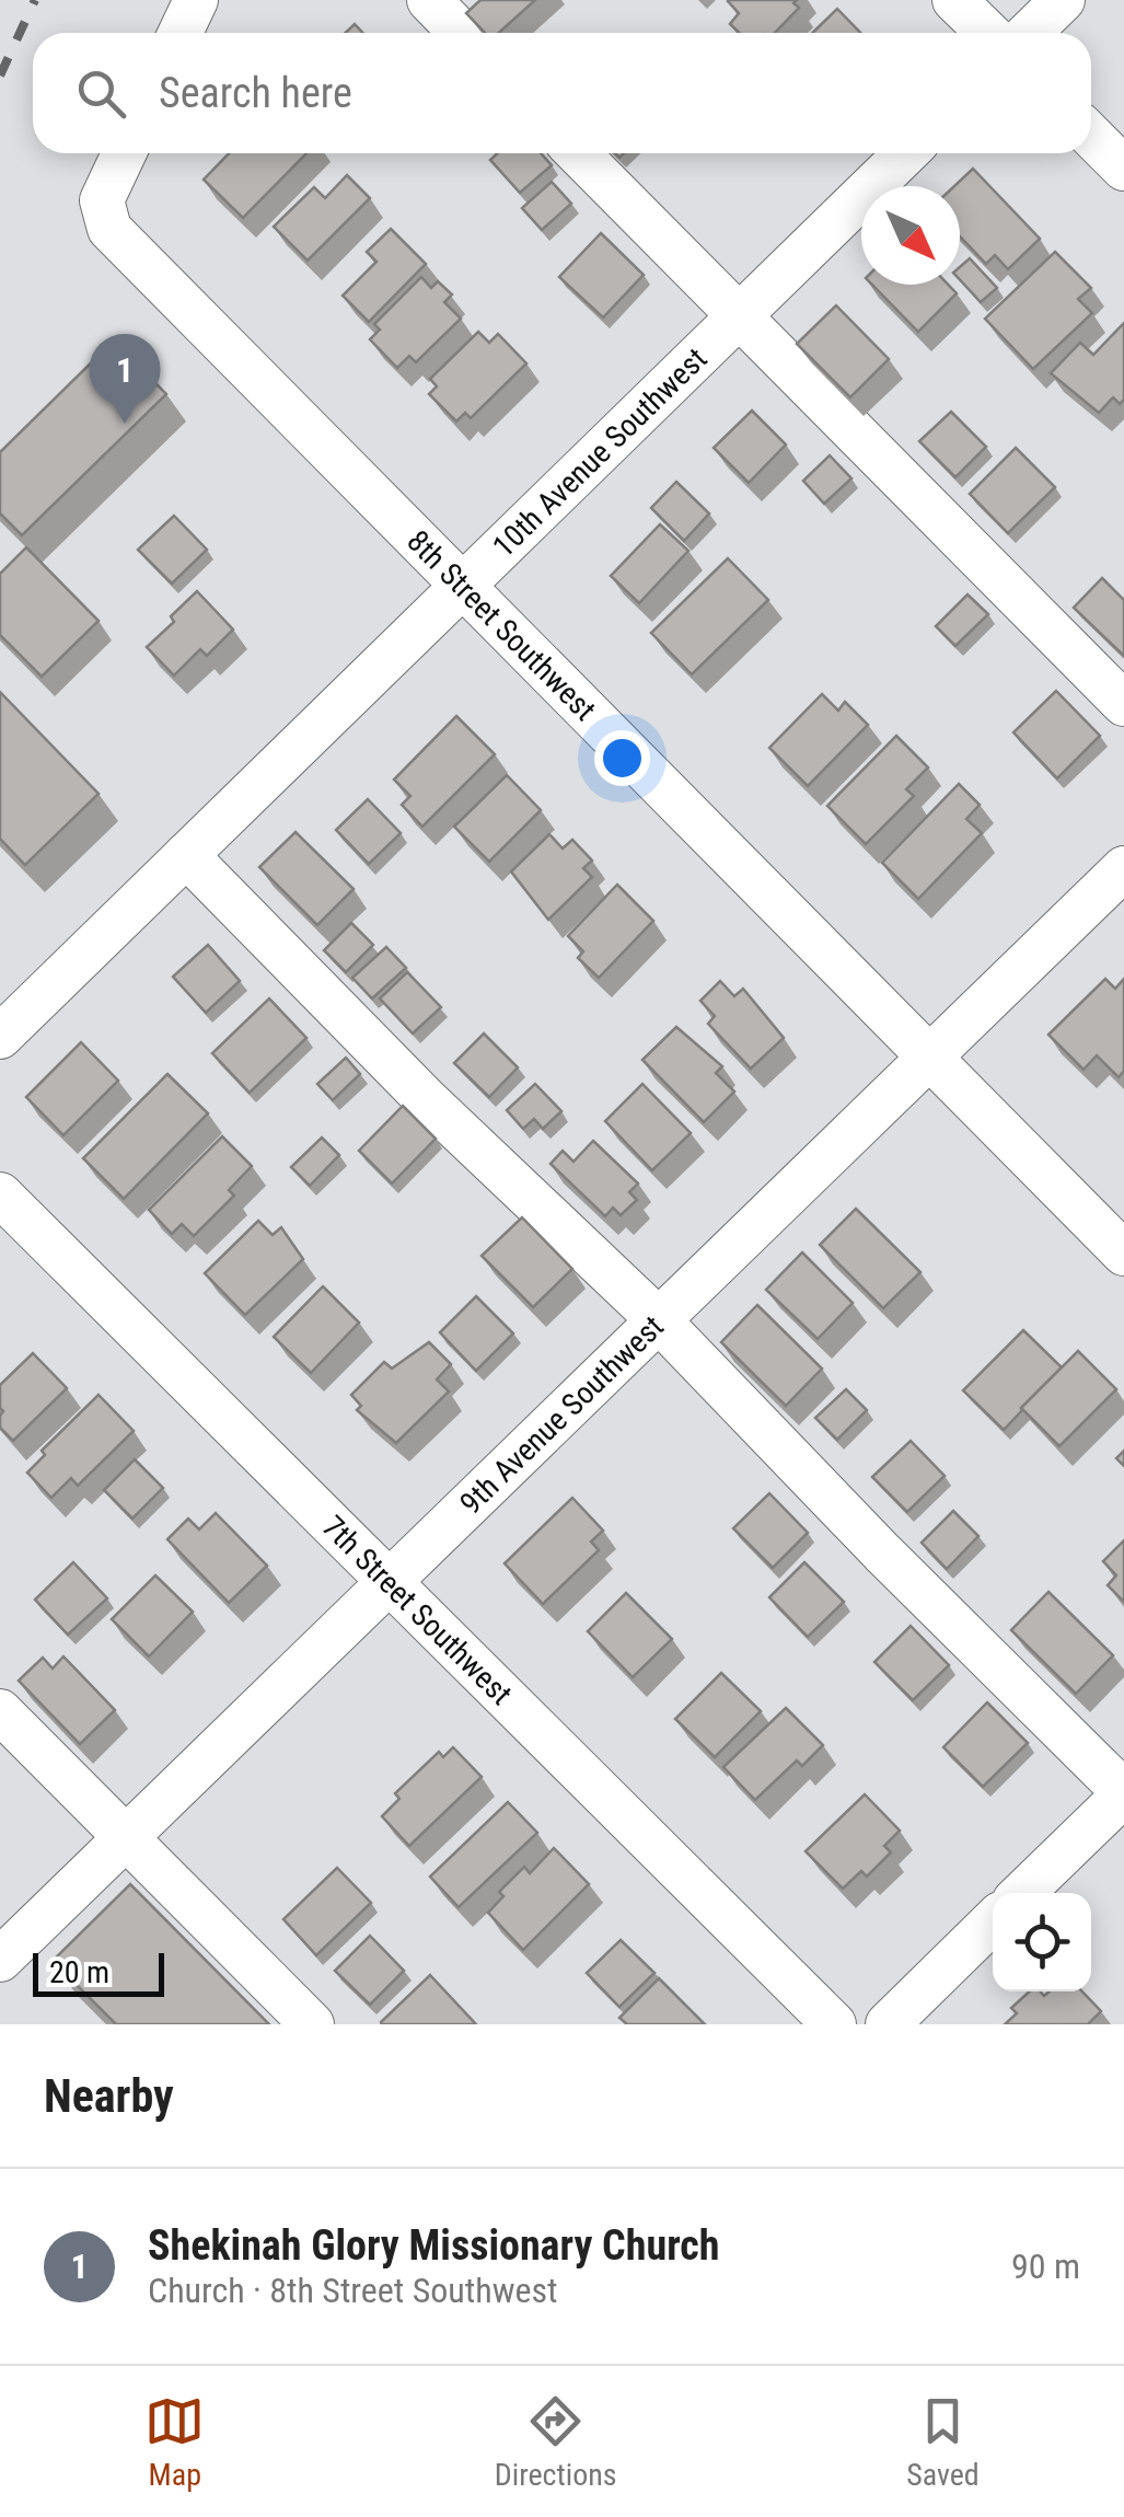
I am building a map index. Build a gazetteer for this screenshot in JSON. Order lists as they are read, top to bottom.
{
  "streets": {
    "street": [
      "10th Avenue Southwest",
      "8th Street Southwest",
      "9th Avenue Southwest",
      "7th Street Southwest"
    ]
  },
  "crossings": [
    ["10th Avenue Southwest", "8th Street Southwest"],
    ["8th Street Southwest", "9th Avenue Southwest"],
    ["9th Avenue Southwest", "7th Street Southwest"]
  ],
  "scale_bar": "20 m",
  "north": "bottom right",
  "page": {
    "search": "Search here",
    "pins": "1",
    "scale": "20 m",
    "heading": "Nearby",
    "list": [
      {
        "mark": "1",
        "name": "Shekinah Glory Missionary Church",
        "note": "Church · 8th Street Southwest",
        "value": "90 m"
      }
    ],
    "nav": ["Map", "Directions", "Saved"]
  }
}
